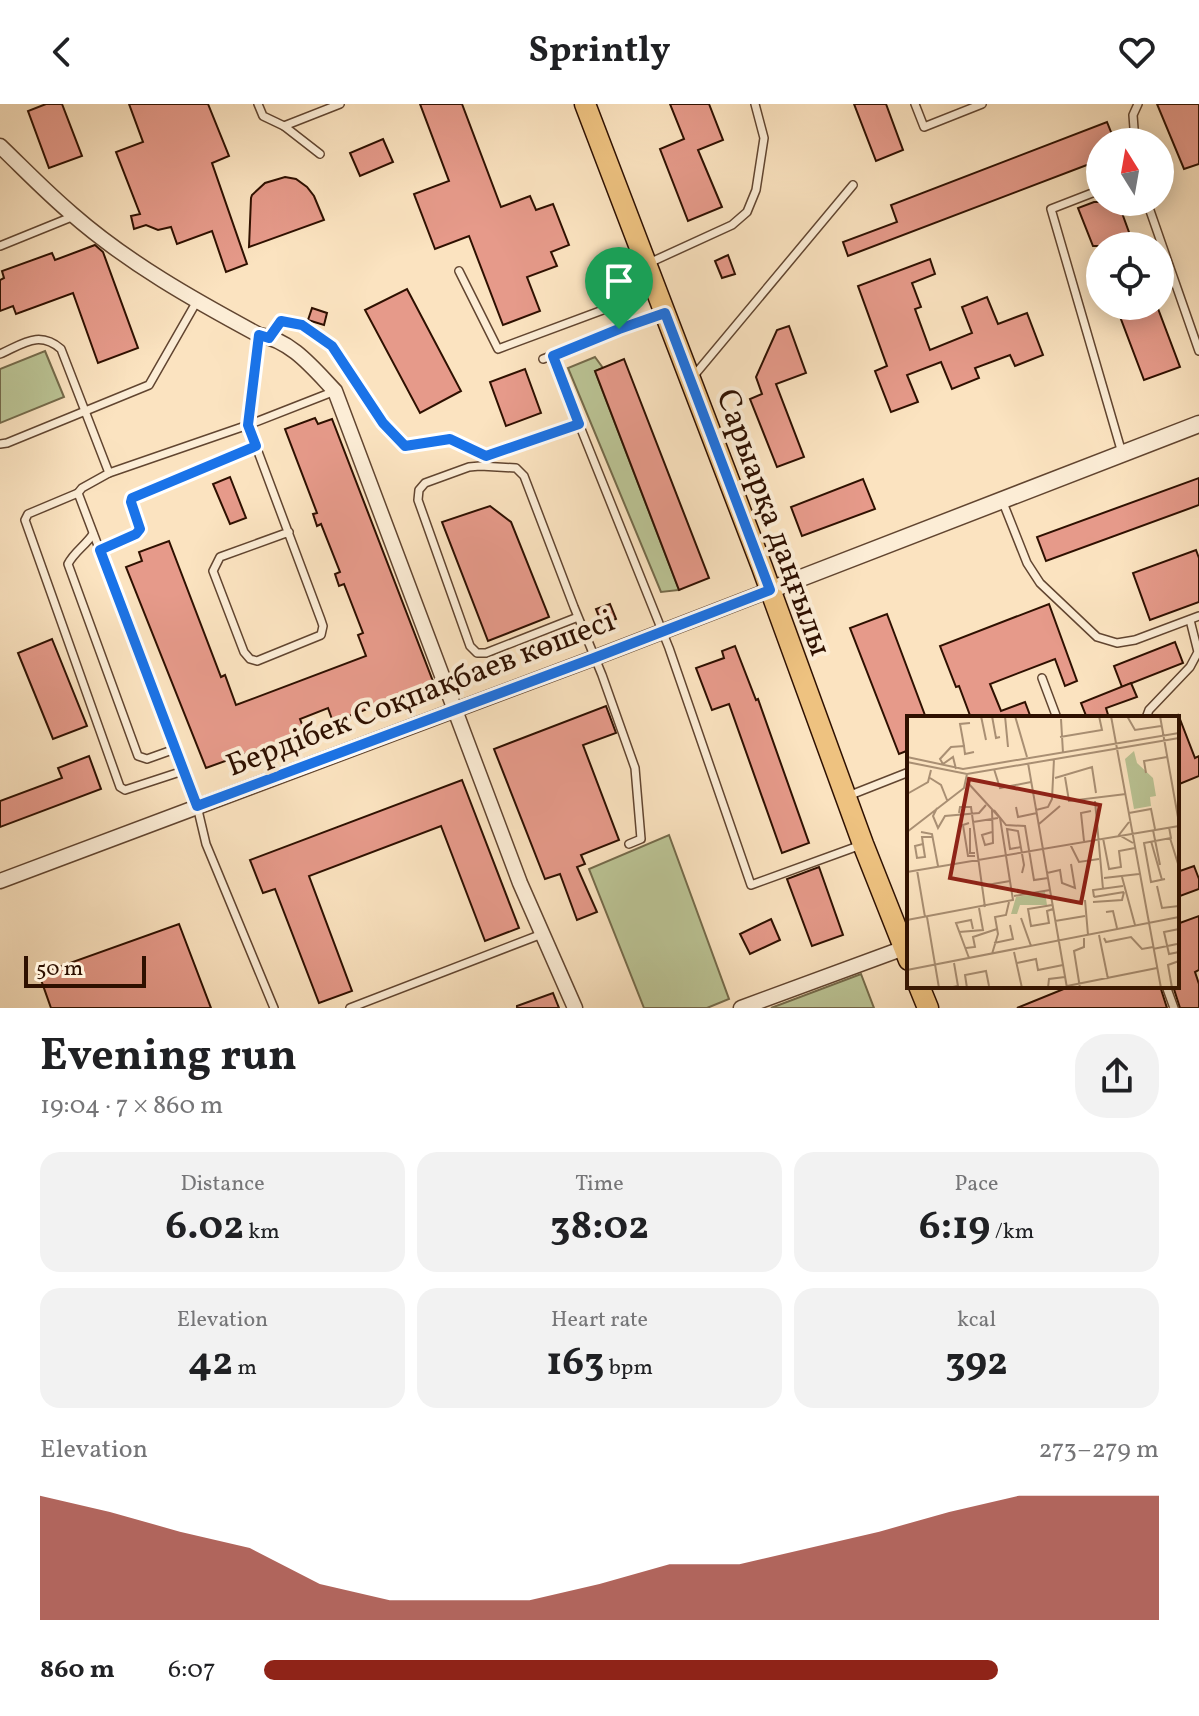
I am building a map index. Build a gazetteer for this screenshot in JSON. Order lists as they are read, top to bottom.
{
  "streets": {
    "main road": ["Сарыарқа даңғылы"],
    "street": ["Бердібек Соқпақбаев көшесі"]
  },
  "crossings": [
    ["Сарыарқа даңғылы", "Бердібек Соқпақбаев көшесі"]
  ],
  "scale_bar": "50 m",
  "north": "top",
  "page": {
    "header": "Sprintly",
    "scale": "50 m",
    "heading": ["Evening run", "19:04 · 7 × 860 m"],
    "stats": [
      ["Distance", "6.02 km"],
      ["Time", "38:02"],
      ["Pace", "6:19 /km"],
      ["Elevation", "42 m"],
      ["Heart rate", "163 bpm"],
      ["kcal", "392"]
    ],
    "chart": ["Elevation", "273–279 m"],
    "list": [
      {
        "name": "860 m",
        "note": "6:07"
      }
    ]
  }
}
